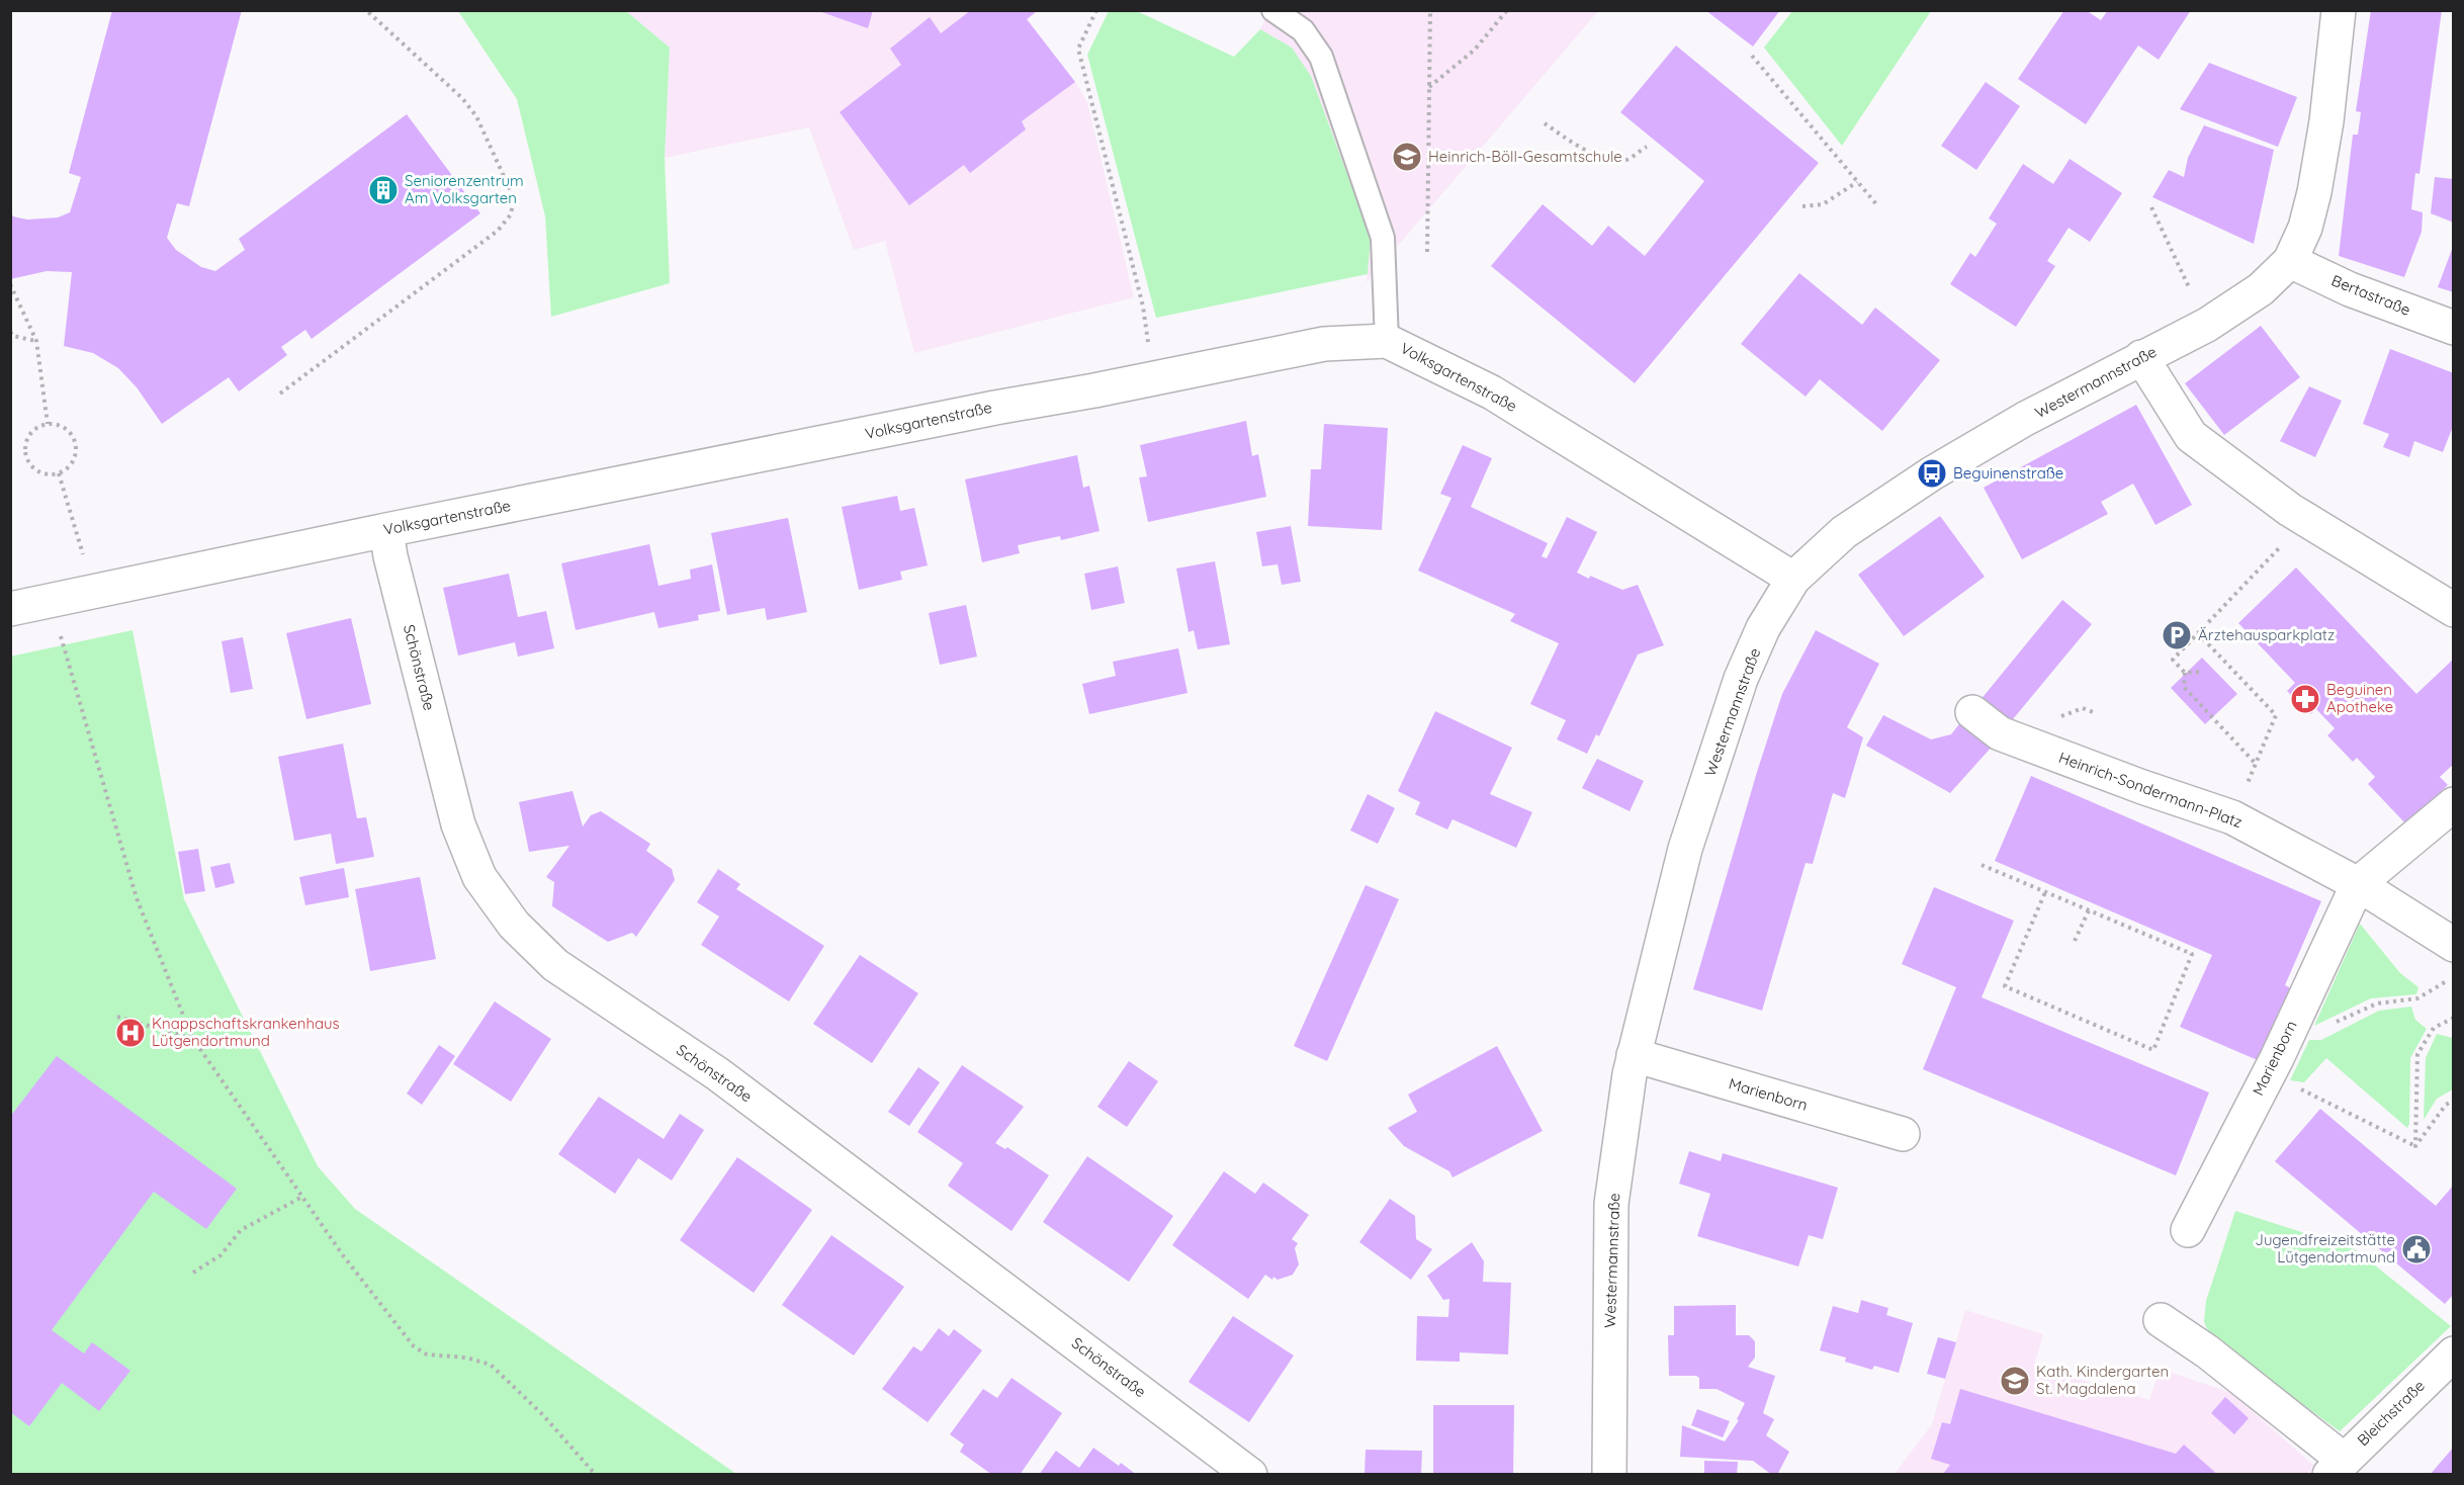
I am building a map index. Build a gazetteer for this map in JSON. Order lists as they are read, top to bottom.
{
  "streets": {
    "street": [
      "Bertastraße",
      "Volksgartenstraße",
      "Westermannstraße",
      "Schönstraße",
      "Heinrich-Sondermann-Platz",
      "Marienborn",
      "Bleichstraße"
    ]
  },
  "crossings": [
    ["Bertastraße", "Westermannstraße"],
    ["Volksgartenstraße", "Westermannstraße"],
    ["Volksgartenstraße", "Schönstraße"],
    ["Westermannstraße", "Marienborn"],
    ["Heinrich-Sondermann-Platz", "Marienborn"]
  ],
  "places": {
    "school or university": ["Heinrich-Böll-Gesamtschule", "Kath. Kindergarten St. Magdalena"],
    "building": ["Seniorenzentrum Am Volksgarten"],
    "bus stop": ["Beguinenstraße"],
    "parking": ["Ärztehausparkplatz"],
    "pharmacy": ["Beguinen Apotheke"],
    "hospital": ["Knappschaftskrankenhaus Lütgendortmund"],
    "public building": ["Jugendfreizeitstätte Lütgendortmund"]
  }
}
